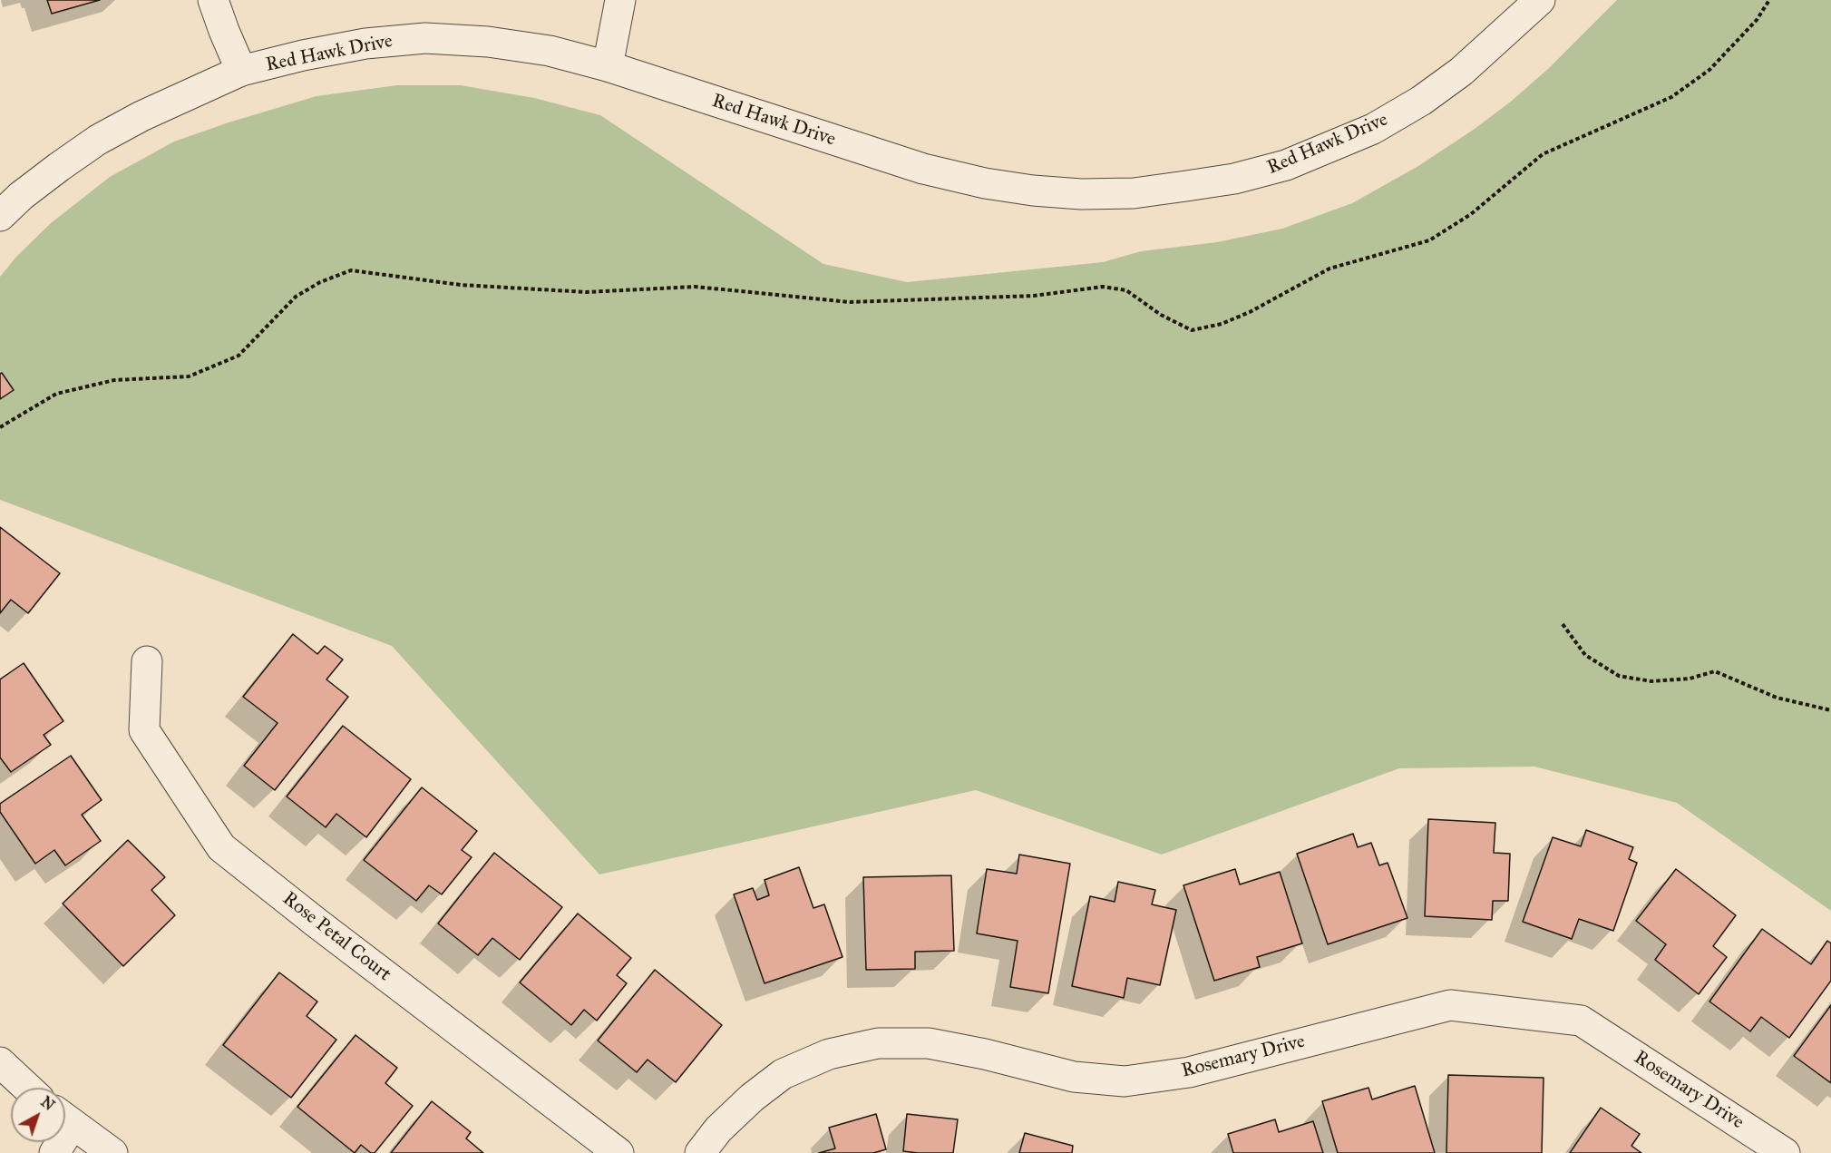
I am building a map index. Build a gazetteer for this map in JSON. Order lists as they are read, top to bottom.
{
  "streets": {
    "street": ["Red Hawk Drive", "Rose Petal Court", "Rosemary Drive"]
  },
  "north": "top right"
}
